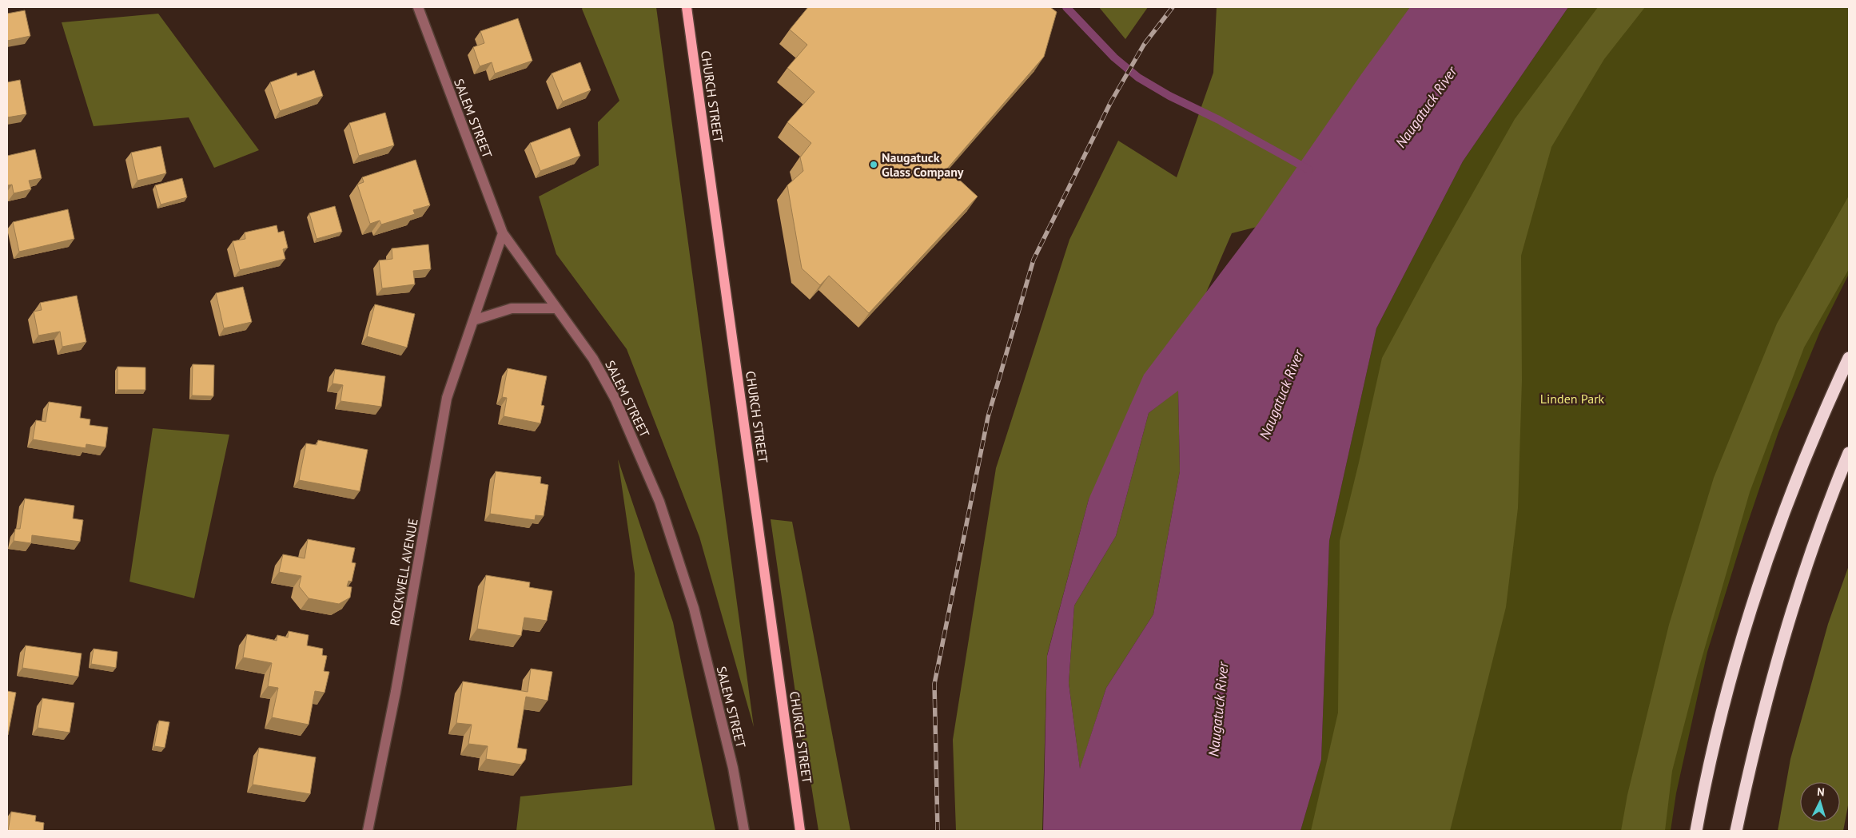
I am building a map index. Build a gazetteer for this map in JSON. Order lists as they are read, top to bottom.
{
  "streets": {
    "main road": ["CHURCH STREET"],
    "street": ["SALEM STREET", "ROCKWELL AVENUE"]
  },
  "crossings": [
    ["SALEM STREET", "ROCKWELL AVENUE"]
  ],
  "water": ["Naugatuck River"],
  "parks": ["Linden Park"],
  "places": ["Naugatuck Glass Company"],
  "north": "top"
}
